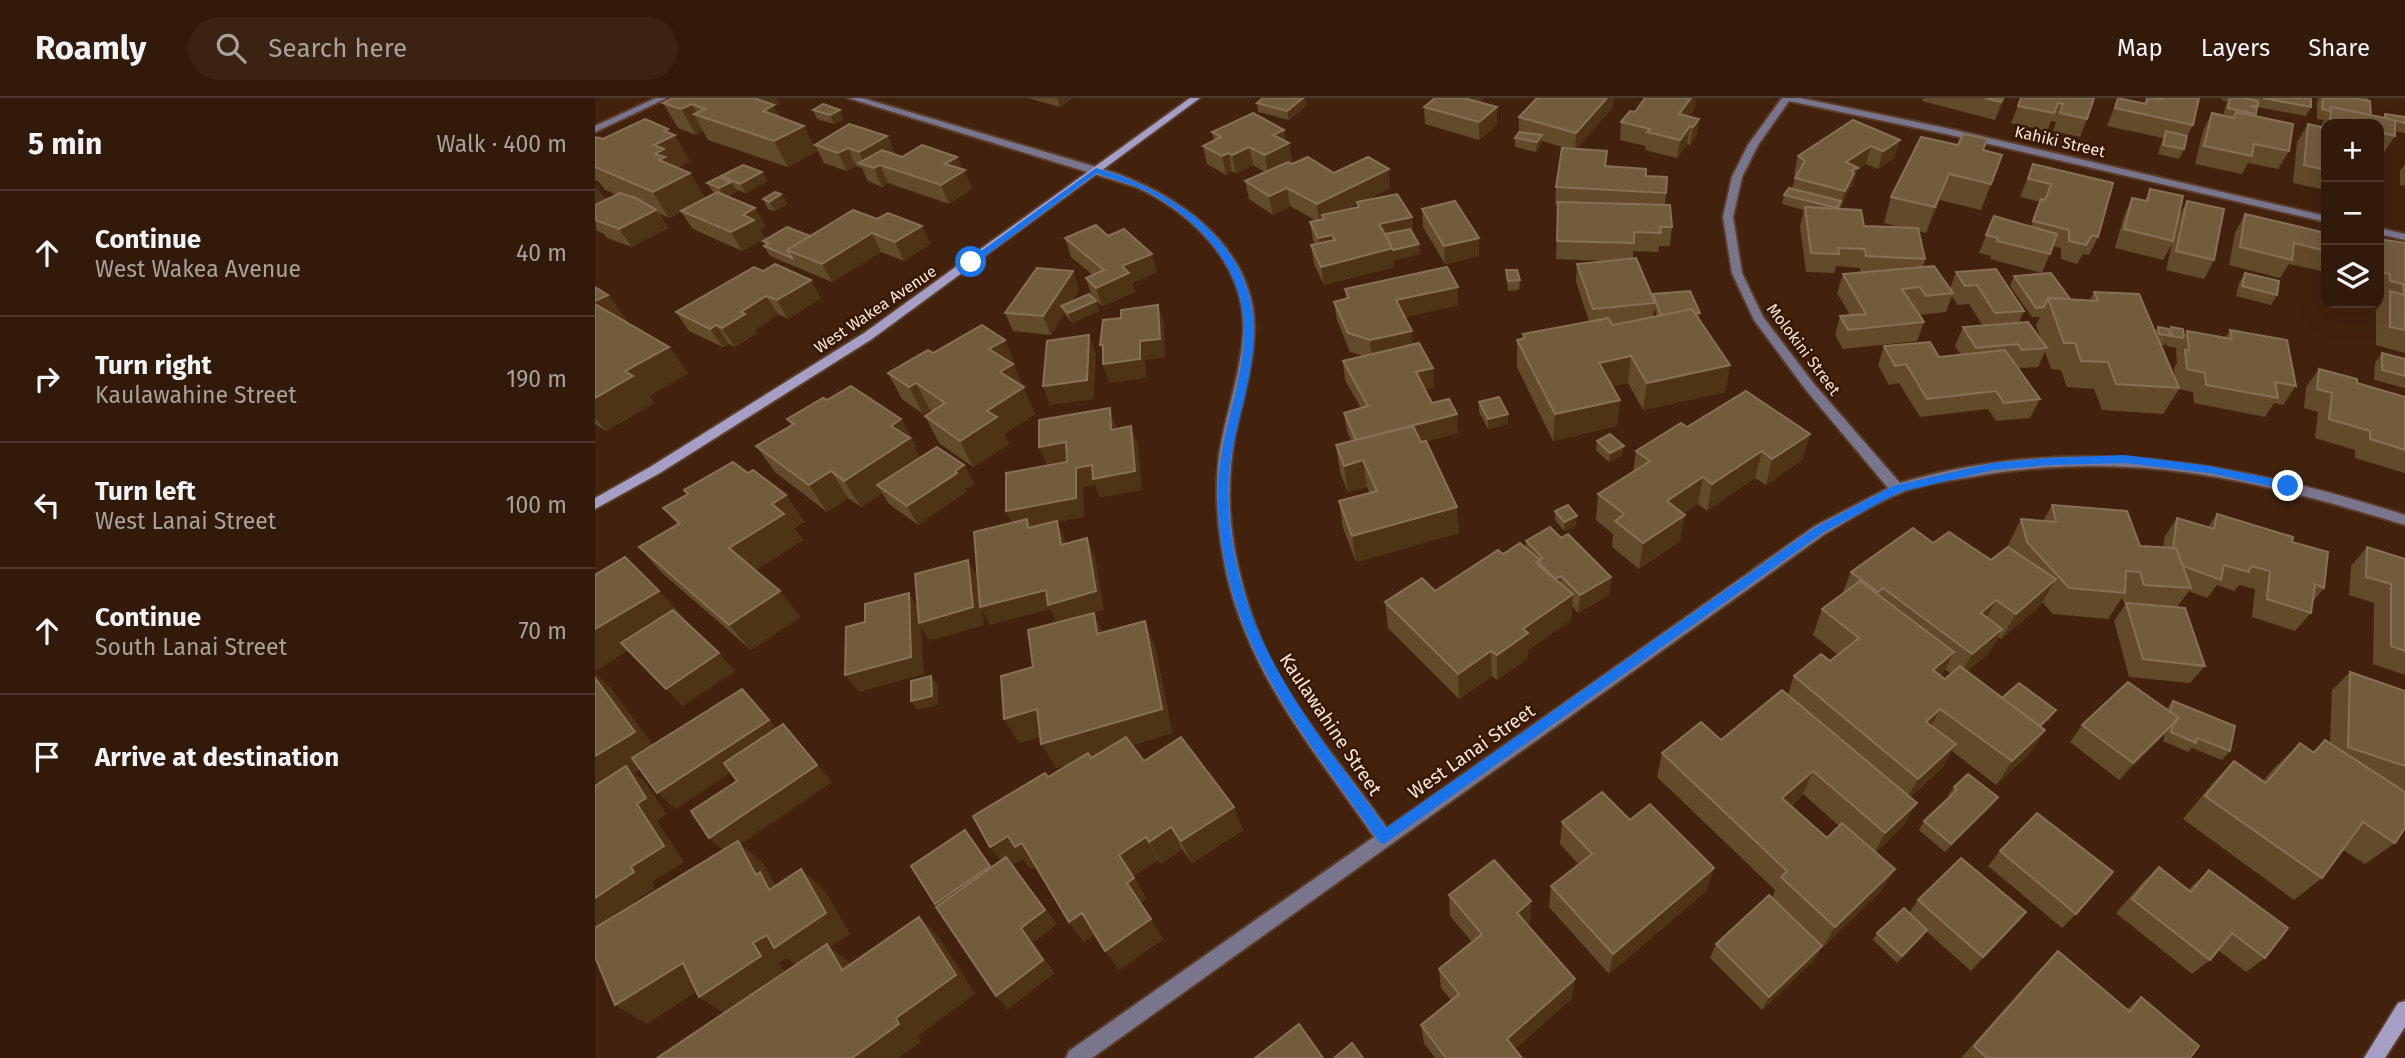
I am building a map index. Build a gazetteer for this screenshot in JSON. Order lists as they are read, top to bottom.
{
  "streets": {
    "street": [
      "Kahiki Street",
      "West Wakea Avenue",
      "Molokini Street",
      "Kaulawahine Street",
      "West Lanai Street"
    ]
  },
  "crossings": [
    ["Kahiki Street", "Molokini Street"],
    ["West Wakea Avenue", "Kaulawahine Street"],
    ["Molokini Street", "West Lanai Street"],
    ["Kaulawahine Street", "West Lanai Street"]
  ],
  "page": {
    "header": "Roamly",
    "search": "Search here",
    "nav": ["Map", "Layers", "Share"],
    "heading": ["5 min", "Walk · 400 m"],
    "map_buttons": ["+", "−"],
    "list": [
      ["Continue", "West Wakea Avenue", "40 m"],
      ["Turn right", "Kaulawahine Street", "190 m"],
      ["Turn left", "West Lanai Street", "100 m"],
      ["Continue", "South Lanai Street", "70 m"],
      "Arrive at destination"
    ]
  }
}
